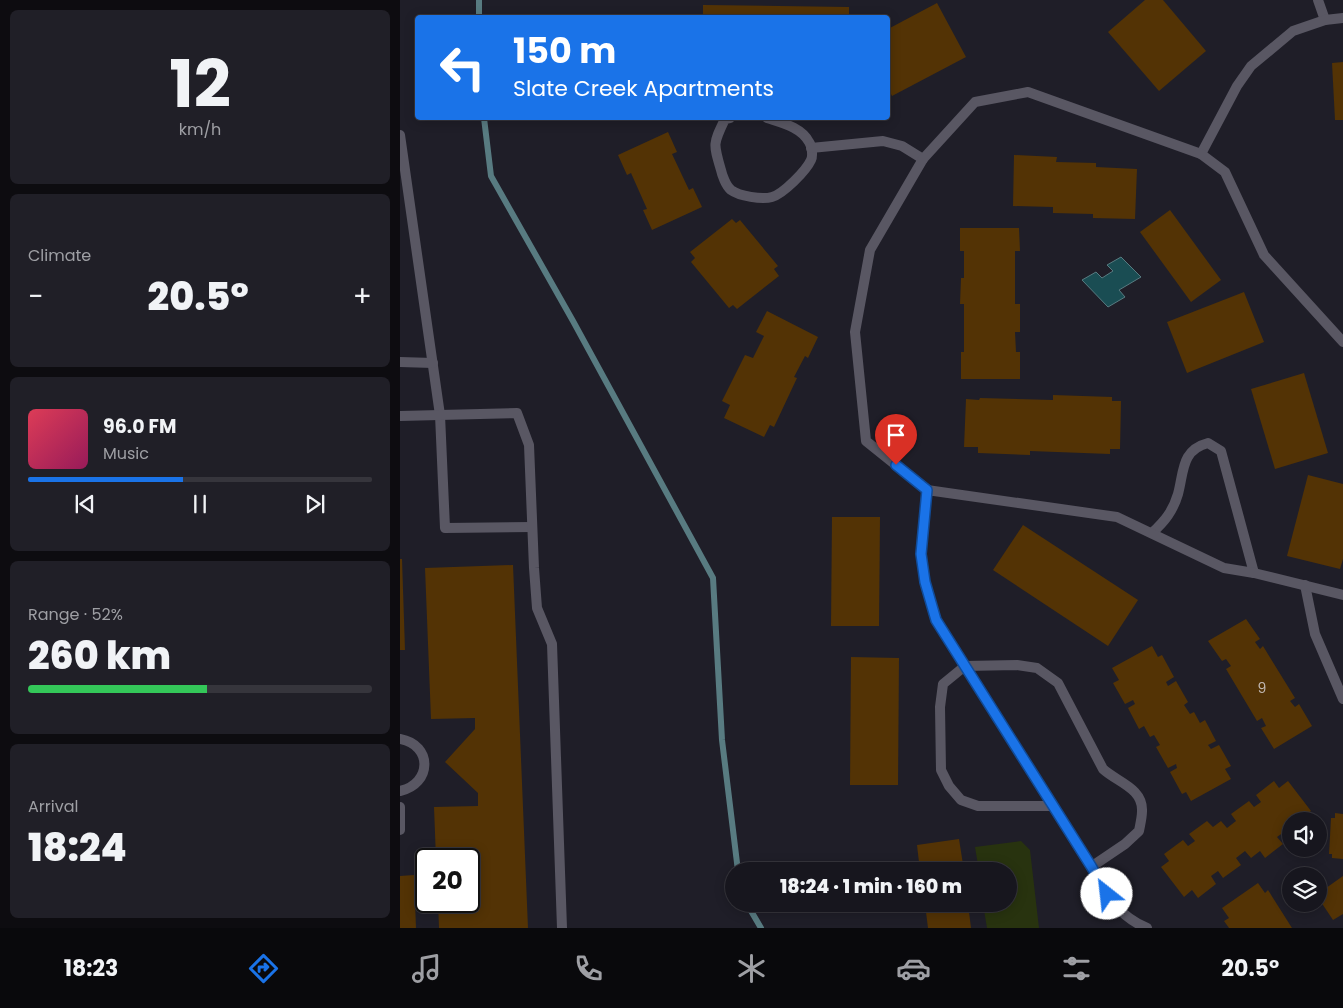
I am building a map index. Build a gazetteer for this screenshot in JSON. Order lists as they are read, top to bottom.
{
  "house_numbers": ["9"],
  "page": {
    "tile": [
      ["12", "km/h"],
      "Climate",
      ["Range · 52%", "260 km"],
      ["Arrival", "18:24"]
    ],
    "turn": ["150 m", "Slate Creek Apartments"],
    "heat": ["−", "20.5°", "+"],
    "song": ["96.0 FM", "Music"],
    "limit": "20",
    "trip": "18:24 · 1 min · 160 m",
    "tabs": ["18:23", "20.5°"]
  }
}
